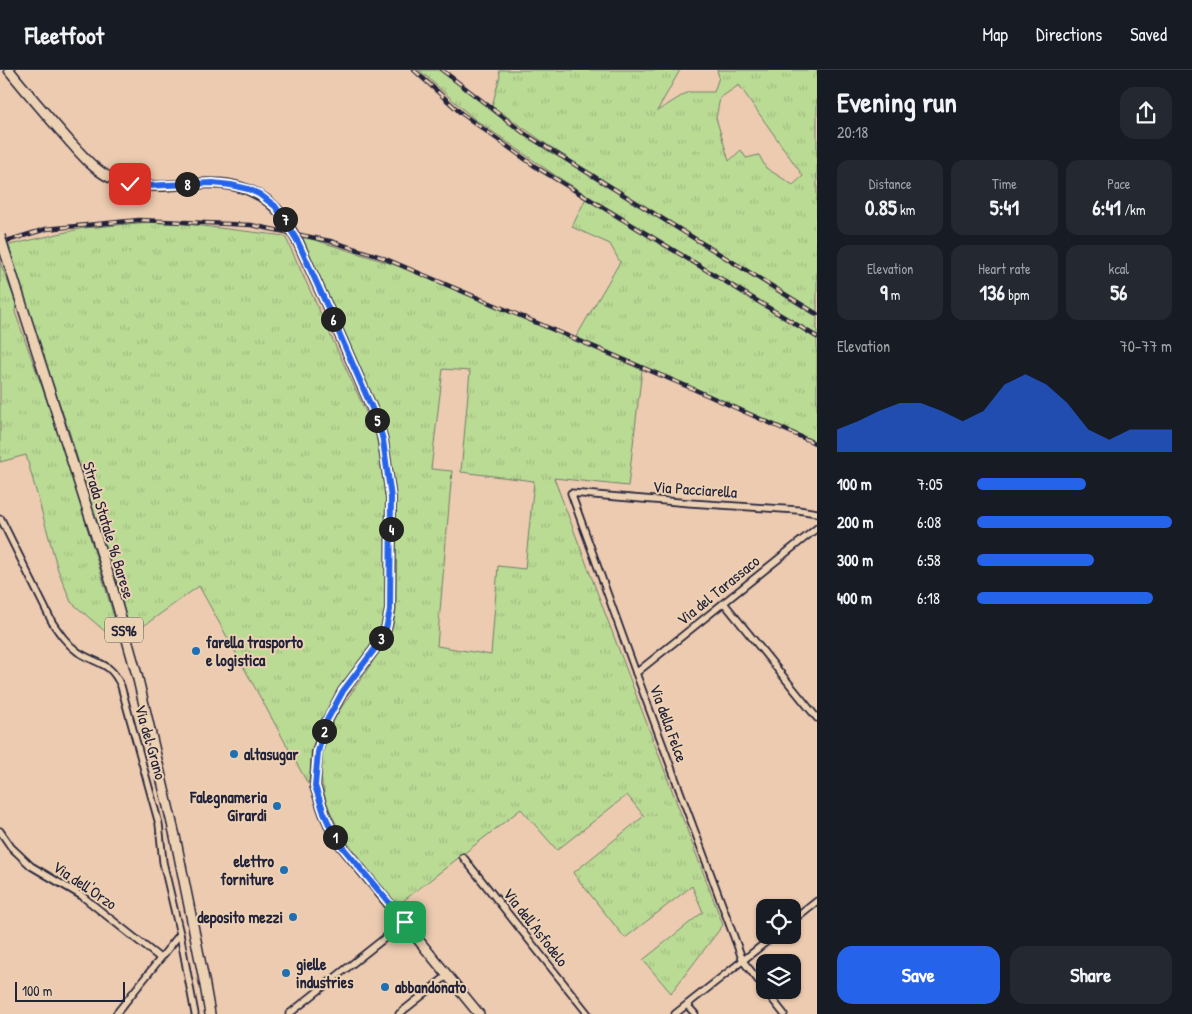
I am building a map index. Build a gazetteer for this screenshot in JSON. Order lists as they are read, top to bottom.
{
  "streets": {
    "main road": ["Strada Statale 96 Barese", "SS96"],
    "street": [
      "Via Pacciarella",
      "Via del Tarassaco",
      "Via della Felce",
      "Via del Grano",
      "Via dell'Orzo",
      "Via dell'Asfodelo"
    ]
  },
  "crossings": [
    ["Via Pacciarella", "Via della Felce"],
    ["Via del Tarassaco", "Via della Felce"]
  ],
  "places": [
    "farella trasporto e logistica",
    "altasugar",
    "Falegnameria Girardi",
    "elettro forniture",
    "deposito mezzi",
    "gielle industries",
    "abbandonato"
  ],
  "scale_bar": "100 m",
  "page": {
    "header": "Fleetfoot",
    "nav": ["Map", "Directions", "Saved"],
    "heading": ["Evening run", "20:18"],
    "stats": [
      ["Distance", "0.85 km"],
      ["Time", "5:41"],
      ["Pace", "6:41 /km"],
      ["Elevation", "9 m"],
      ["Heart rate", "136 bpm"],
      ["kcal", "56"]
    ],
    "pins": [
      "8",
      "7",
      "6",
      "5",
      "4",
      "3",
      "2",
      "1"
    ],
    "chart": ["Elevation", "70–77 m"],
    "list": [
      {
        "name": "100 m",
        "note": "7:05"
      },
      {
        "name": "200 m",
        "note": "6:08"
      },
      {
        "name": "300 m",
        "note": "6:58"
      },
      {
        "name": "400 m",
        "note": "6:18"
      }
    ],
    "buttons": ["Save", "Share"],
    "scale": "100 m"
  }
}
